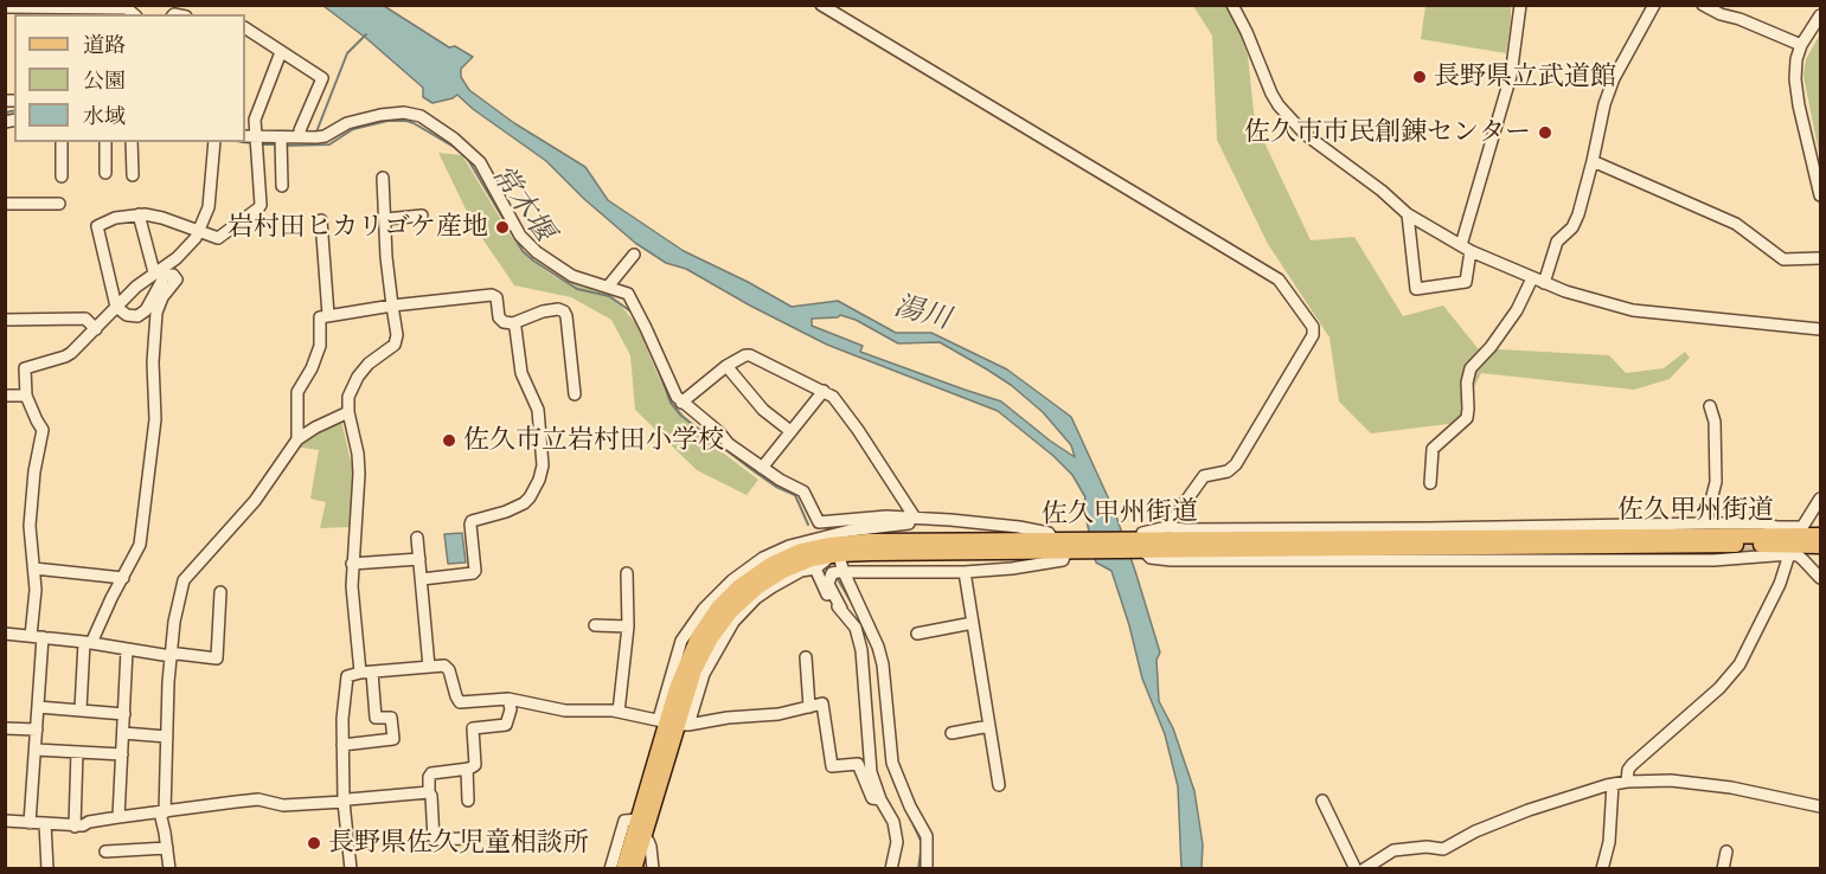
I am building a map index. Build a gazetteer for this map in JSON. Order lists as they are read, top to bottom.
{
  "streets": {
    "main road": ["佐久甲州街道"]
  },
  "water": ["常木堰", "湯川"],
  "places": [
    "長野県立武道館",
    "佐久市市民創錬センター",
    "岩村田ヒカリゴケ産地",
    "佐久市立岩村田小学校",
    "長野県佐久児童相談所"
  ],
  "legend": ["道路", "公園", "水域"]
}
